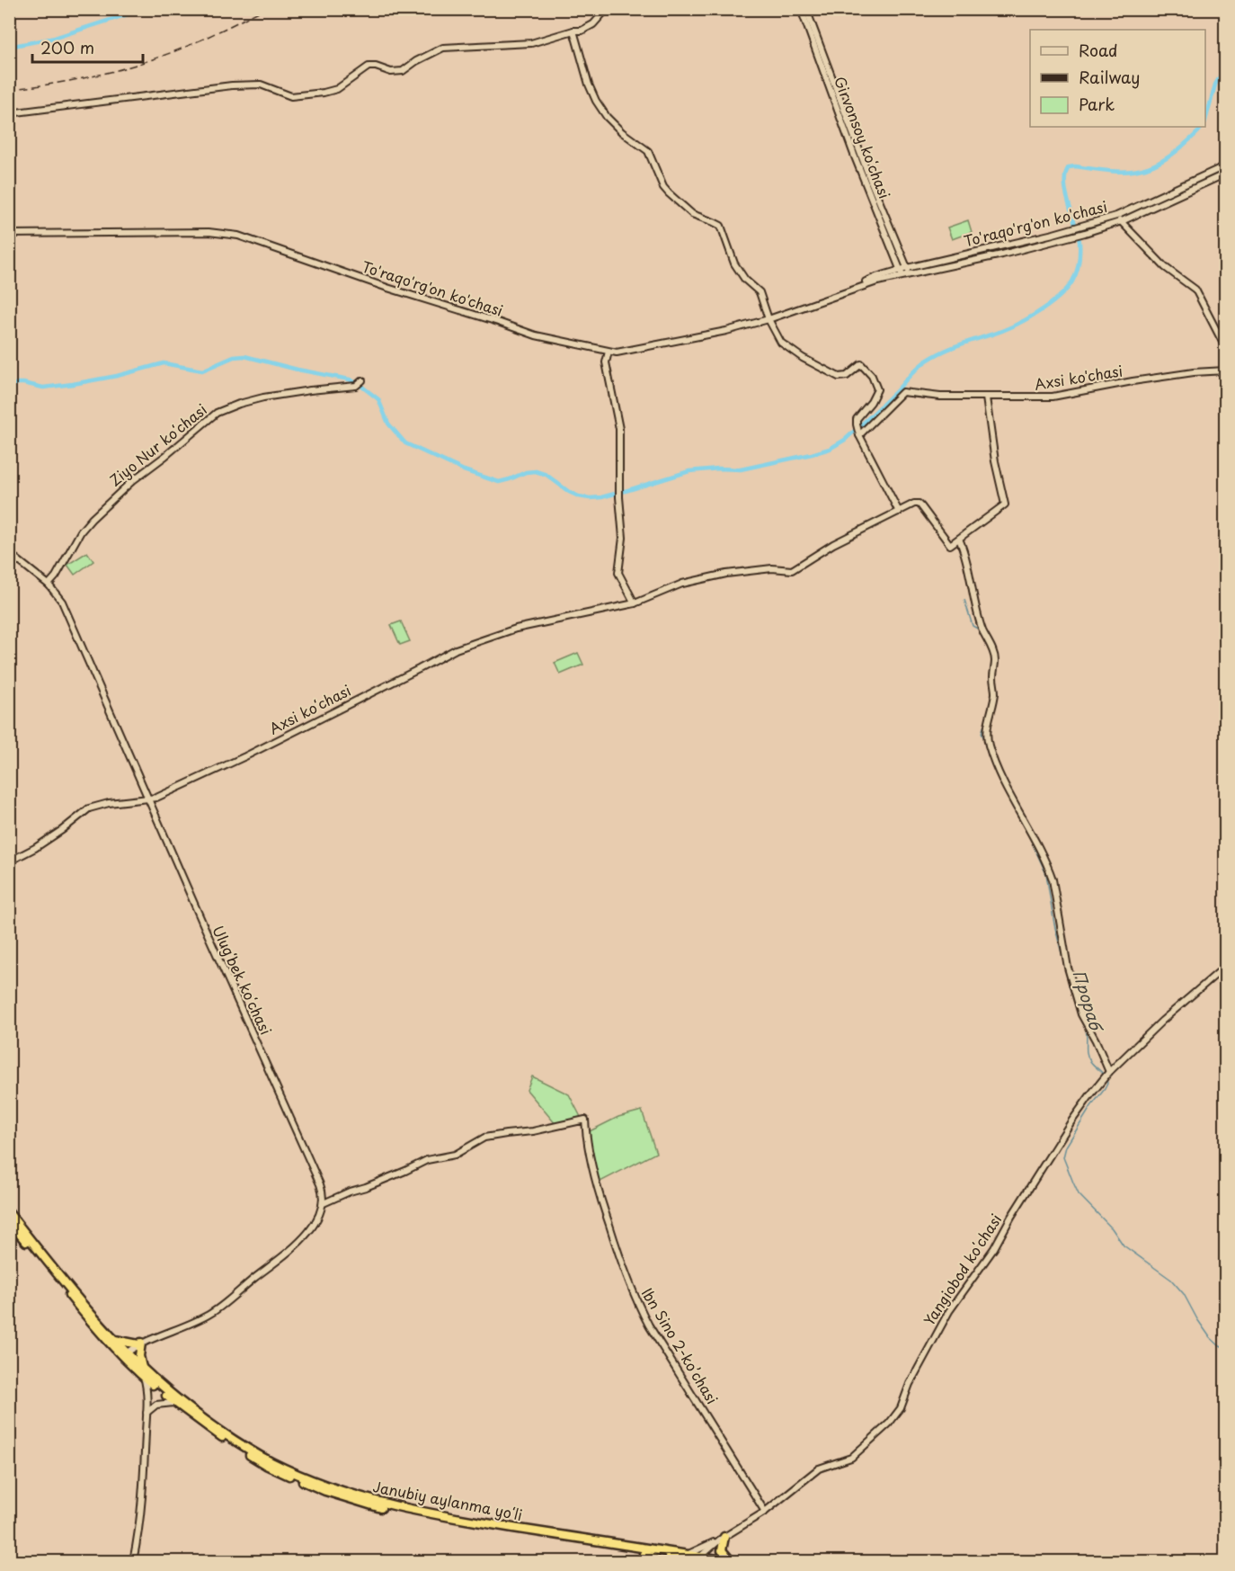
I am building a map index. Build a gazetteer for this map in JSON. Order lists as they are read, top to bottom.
{
  "streets": {
    "highway": ["Janubiy aylanma yoʻli"],
    "street": [
      "Girvonsoy koʻchasi",
      "To'raqo'rg'on ko'chasi",
      "Axsi ko'chasi",
      "Ziyo Nur koʻchasi",
      "Axsi koʻchasi",
      "Ulugʻbek koʻchasi",
      "Yangiobod koʻchasi",
      "Ibn Sino 2-koʼchasi"
    ]
  },
  "crossings": [
    ["Girvonsoy koʻchasi", "To'raqo'rg'on ko'chasi"],
    ["Ziyo Nur koʻchasi", "Ulugʻbek koʻchasi"],
    ["Axsi koʻchasi", "Ulugʻbek koʻchasi"],
    ["Ulugʻbek koʻchasi", "Ibn Sino 2-koʼchasi"],
    ["Yangiobod koʻchasi", "Ibn Sino 2-koʼchasi"],
    ["Yangiobod koʻchasi", "Janubiy aylanma yoʻli"]
  ],
  "water": ["Прораб"],
  "legend": ["Road", "Railway", "Park"],
  "scale_bar": "200 m"
}
